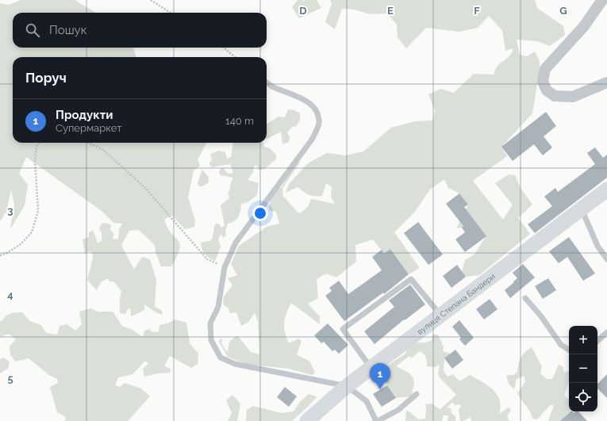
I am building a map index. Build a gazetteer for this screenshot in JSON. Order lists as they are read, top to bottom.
{
  "streets": {
    "main road": ["вулиця Степана Бандери"]
  },
  "page": {
    "search": "Пошук",
    "heading": "Поруч",
    "list": [
      {
        "mark": "1",
        "name": "Продукти",
        "note": "Супермаркет",
        "value": "140 m"
      }
    ],
    "map_buttons": ["+", "−"],
    "pins": "1"
  },
  "grid": {
    "columns": [
      "D",
      "E",
      "F",
      "G"
    ],
    "rows": ["3", "4", "5"]
  }
}
